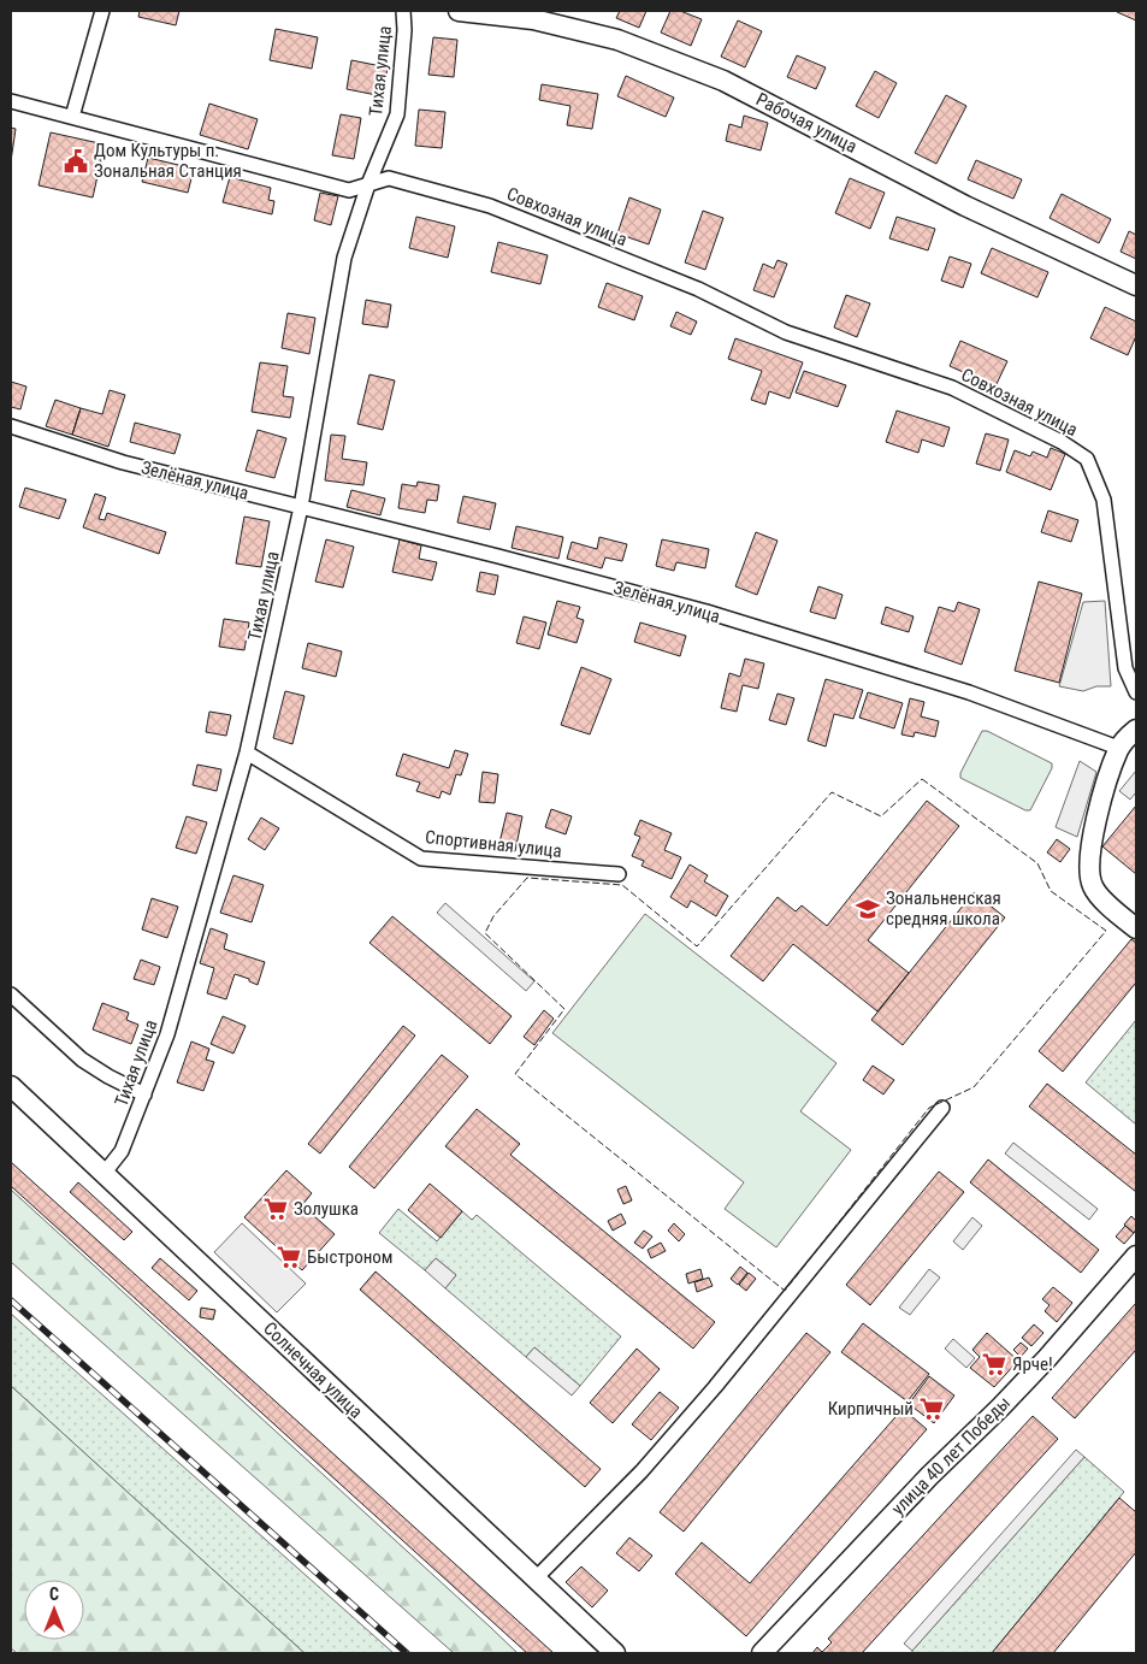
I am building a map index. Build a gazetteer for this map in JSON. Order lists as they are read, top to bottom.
{
  "streets": {
    "street": [
      "Тихая улица",
      "Рабочая улица",
      "Совхозная улица",
      "Зелёная улица",
      "Спортивная улица",
      "Солнечная улица",
      "улица 40 лет Победы"
    ]
  },
  "crossings": [
    ["Тихая улица", "Совхозная улица"],
    ["Тихая улица", "Зелёная улица"],
    ["Тихая улица", "Спортивная улица"],
    ["Тихая улица", "Солнечная улица"]
  ],
  "places": {
    "public building": ["Дом Культуры п. Зональная Станция"],
    "school or university": ["Зональненская средняя школа"],
    "supermarket": [
      "Золушка",
      "Быстроном",
      "Ярче!",
      "Кирпичный"
    ]
  },
  "north": "top"
}
